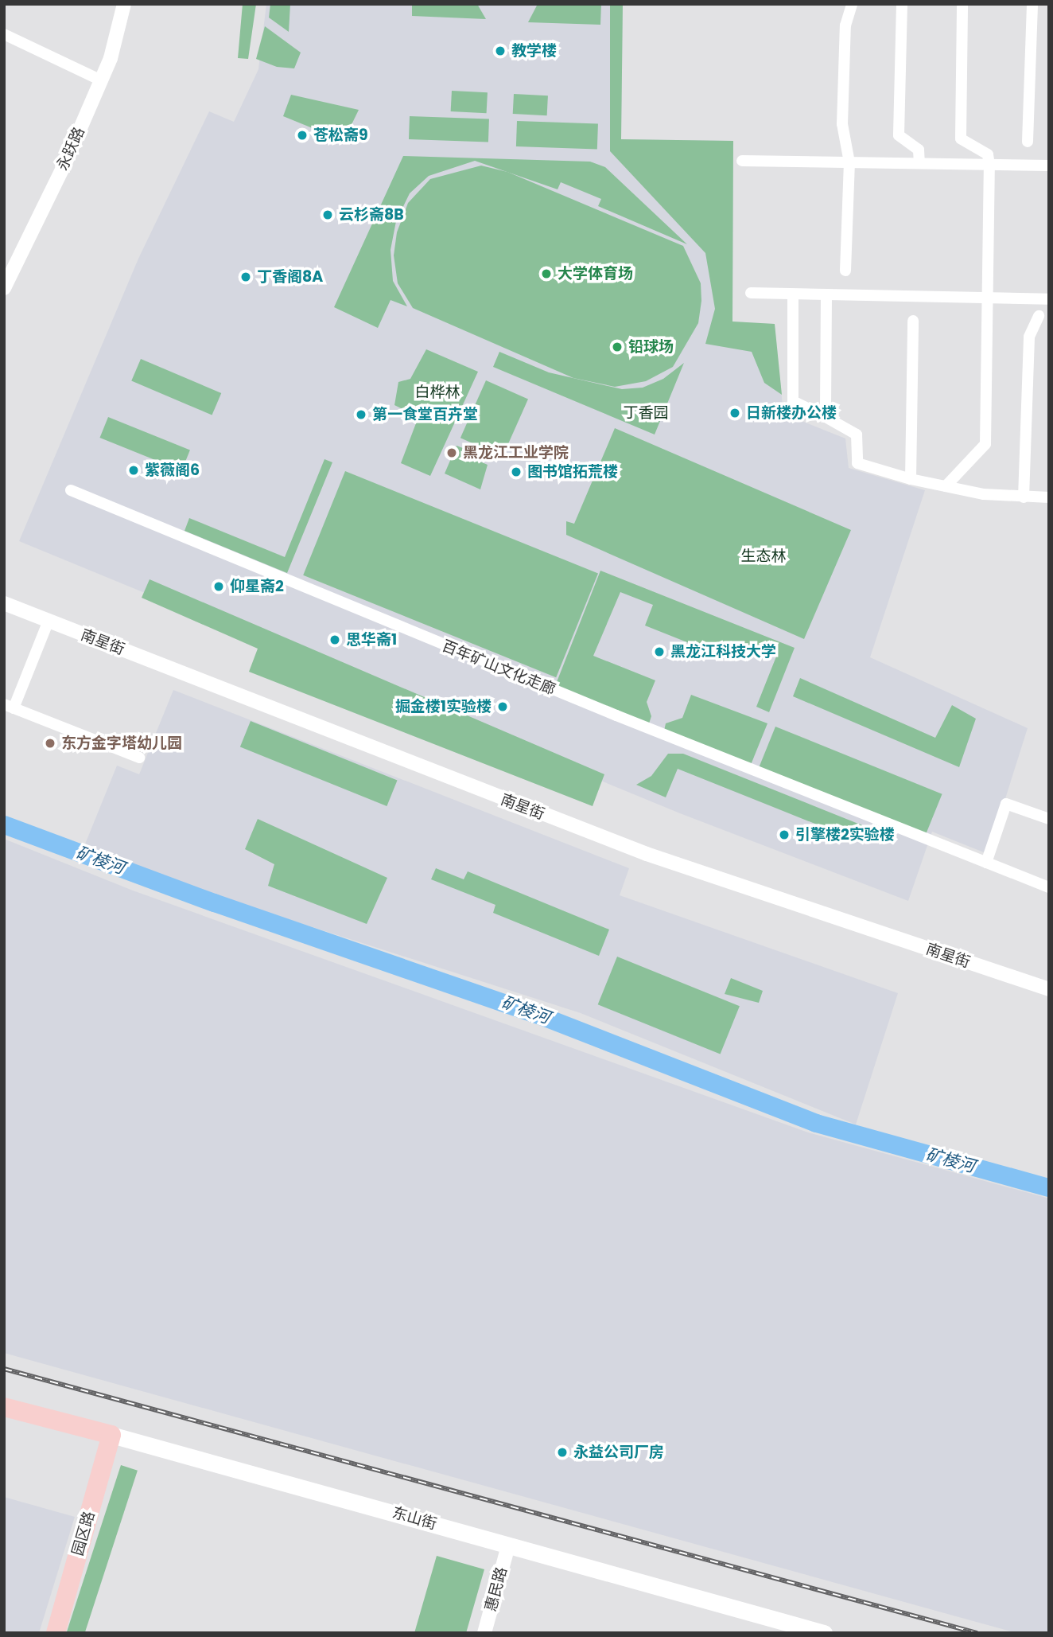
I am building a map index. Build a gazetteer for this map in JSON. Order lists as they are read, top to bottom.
{
  "streets": {
    "highway": ["东山街", "园区路"],
    "street": [
      "永跃路",
      "南星街",
      "百年矿山文化走廊",
      "惠民路"
    ]
  },
  "crossings": [
    ["东山街", "园区路"],
    ["东山街", "惠民路"]
  ],
  "water": ["矿棱河"],
  "parks": ["白桦林", "丁香园", "生态林"],
  "places": [
    "教学楼",
    "苍松斋9",
    "云杉斋8B",
    "大学体育场",
    "丁香阁8A",
    "铅球场",
    "日新楼办公楼",
    "第一食堂百卉堂",
    "黑龙江工业学院",
    "紫薇阁6",
    "图书馆拓荒楼",
    "仰星斋2",
    "思华斋1",
    "黑龙江科技大学",
    "掘金楼1实验楼",
    "东方金字塔幼儿园",
    "引擎楼2实验楼",
    "永益公司厂房"
  ]
}
